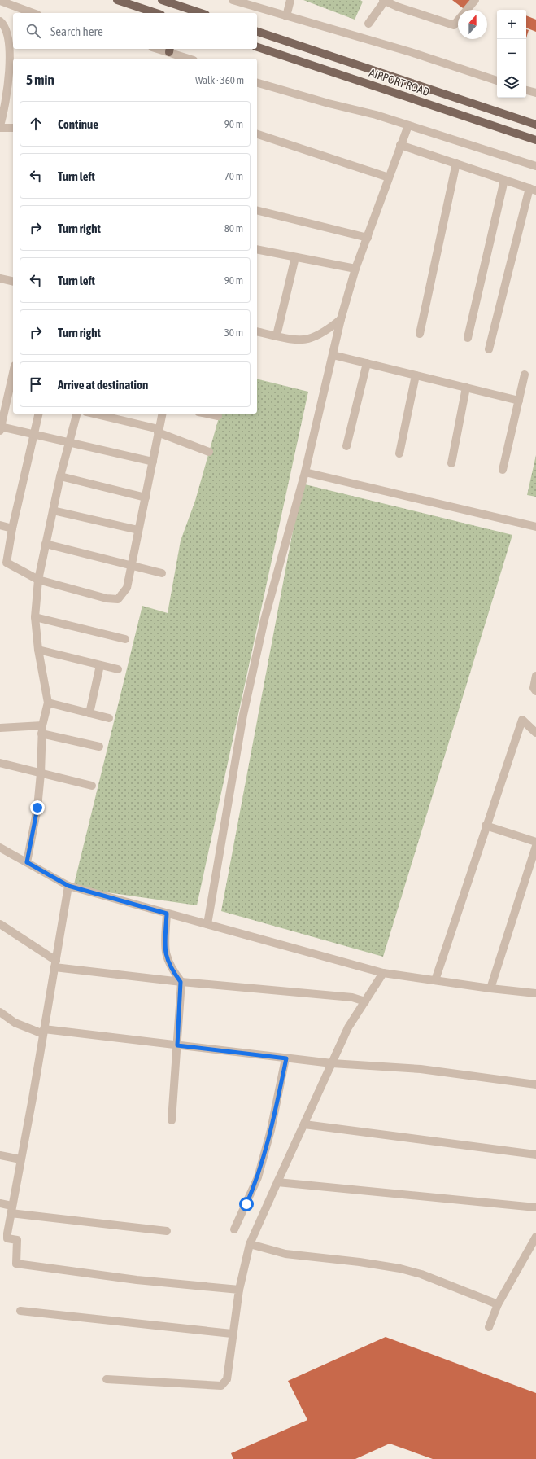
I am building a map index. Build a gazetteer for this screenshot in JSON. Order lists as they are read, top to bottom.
{
  "streets": {
    "main road": ["AIRPORT ROAD"]
  },
  "north": "top",
  "page": {
    "map_buttons": ["+", "−"],
    "search": "Search here",
    "heading": ["5 min", "Walk · 360 m"],
    "list": [
      ["Continue", "90 m"],
      ["Turn left", "70 m"],
      ["Turn right", "80 m"],
      ["Turn left", "90 m"],
      ["Turn right", "30 m"],
      "Arrive at destination"
    ]
  }
}
